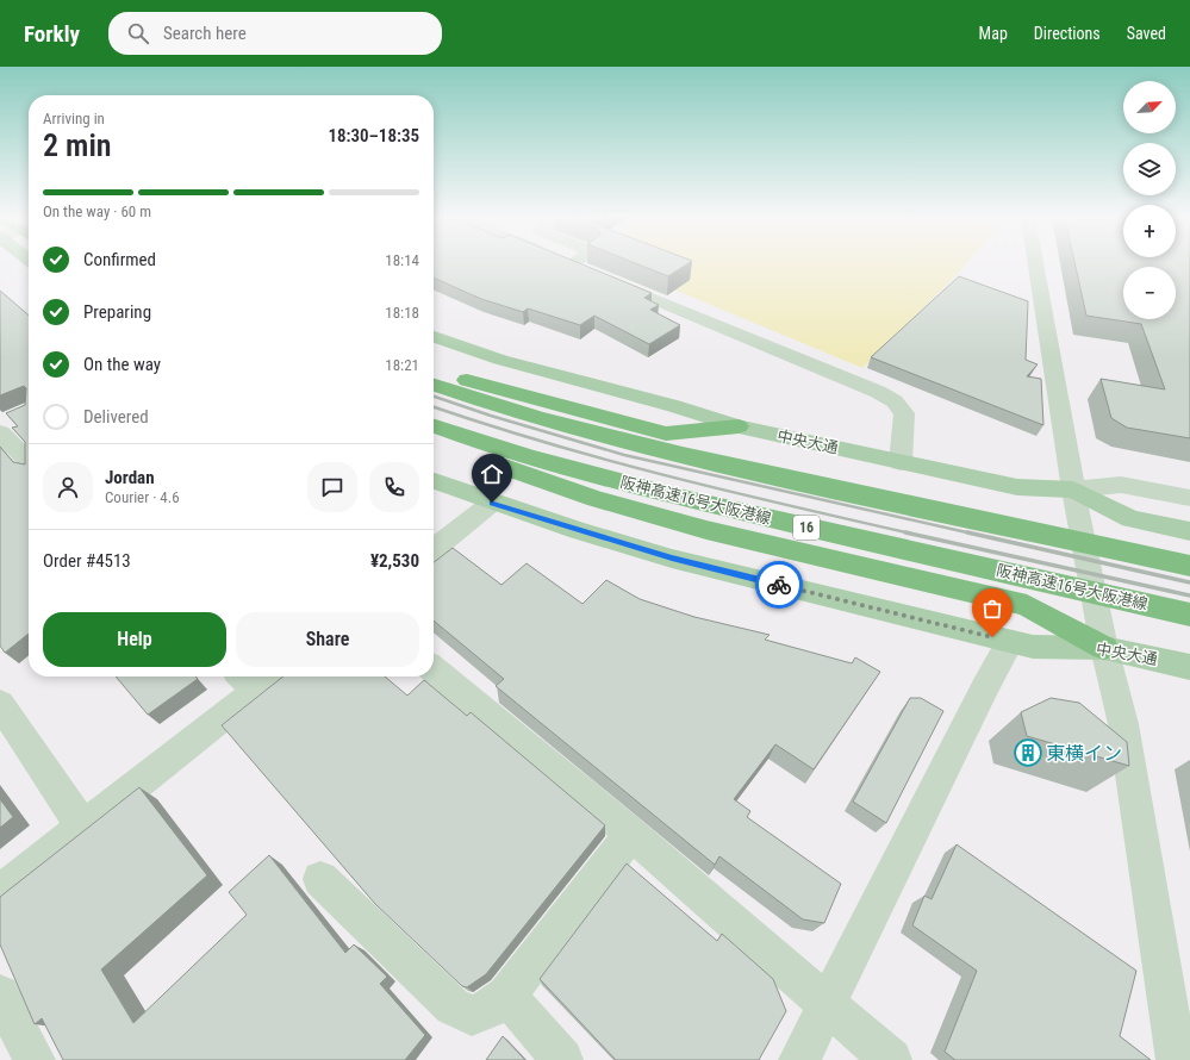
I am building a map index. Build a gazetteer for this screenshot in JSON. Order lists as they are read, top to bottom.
{
  "streets": {
    "highway": ["阪神高速16号大阪港線", "16"],
    "main road": ["中央大通"]
  },
  "places": {
    "building": ["東横イン"]
  },
  "north": "top right",
  "page": {
    "header": "Forkly",
    "search": "Search here",
    "nav": ["Map", "Directions", "Saved"],
    "map_buttons": ["+", "−"],
    "heading": ["2 min", "Arriving in", "18:30–18:35"],
    "panel": [
      "Jordan",
      "Courier · 4.6",
      "Order #4513",
      "¥2,530"
    ],
    "bar": "On the way · 60 m",
    "list": [
      ["Confirmed", "18:14"],
      ["Preparing", "18:18"],
      ["On the way", "18:21"],
      "Delivered"
    ],
    "buttons": ["Help", "Share"]
  }
}
